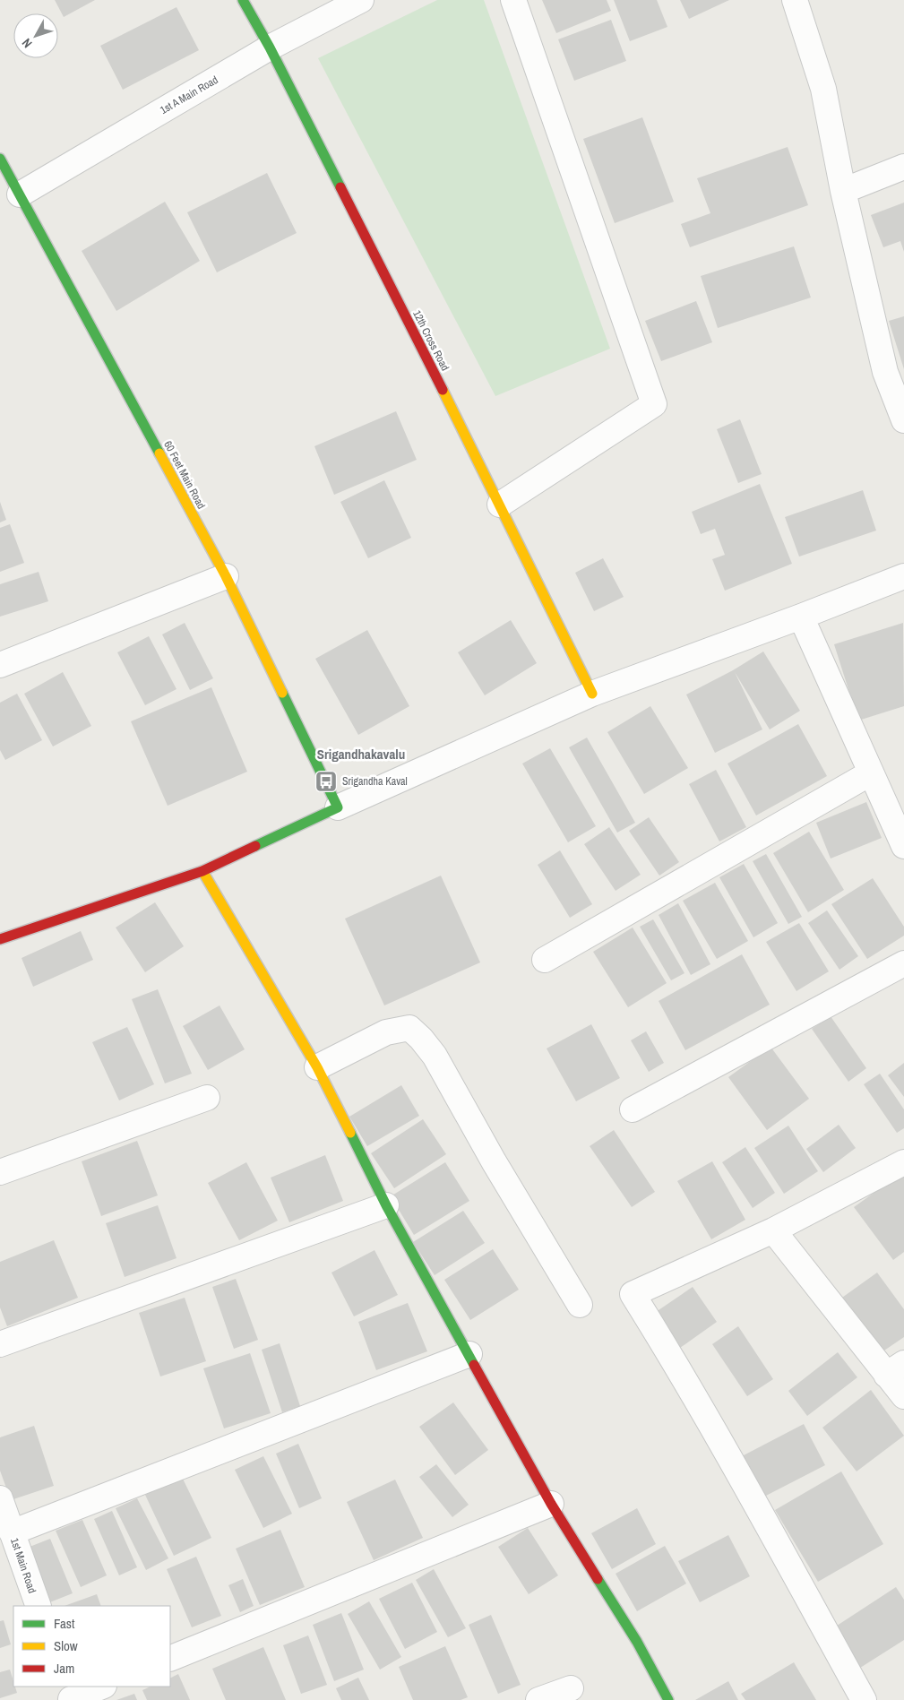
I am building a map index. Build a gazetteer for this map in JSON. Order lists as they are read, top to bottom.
{
  "streets": {
    "street": [
      "1st A Main Road",
      "12th Cross Road",
      "60 Feet Main Road",
      "1st Main Road"
    ]
  },
  "crossings": [
    ["1st A Main Road", "12th Cross Road"],
    ["1st A Main Road", "60 Feet Main Road"]
  ],
  "districts": ["Srigandhakavalu"],
  "places": {
    "bus stop": ["Srigandha Kaval"]
  },
  "legend": ["Fast", "Slow", "Jam"],
  "north": "bottom left"
}
